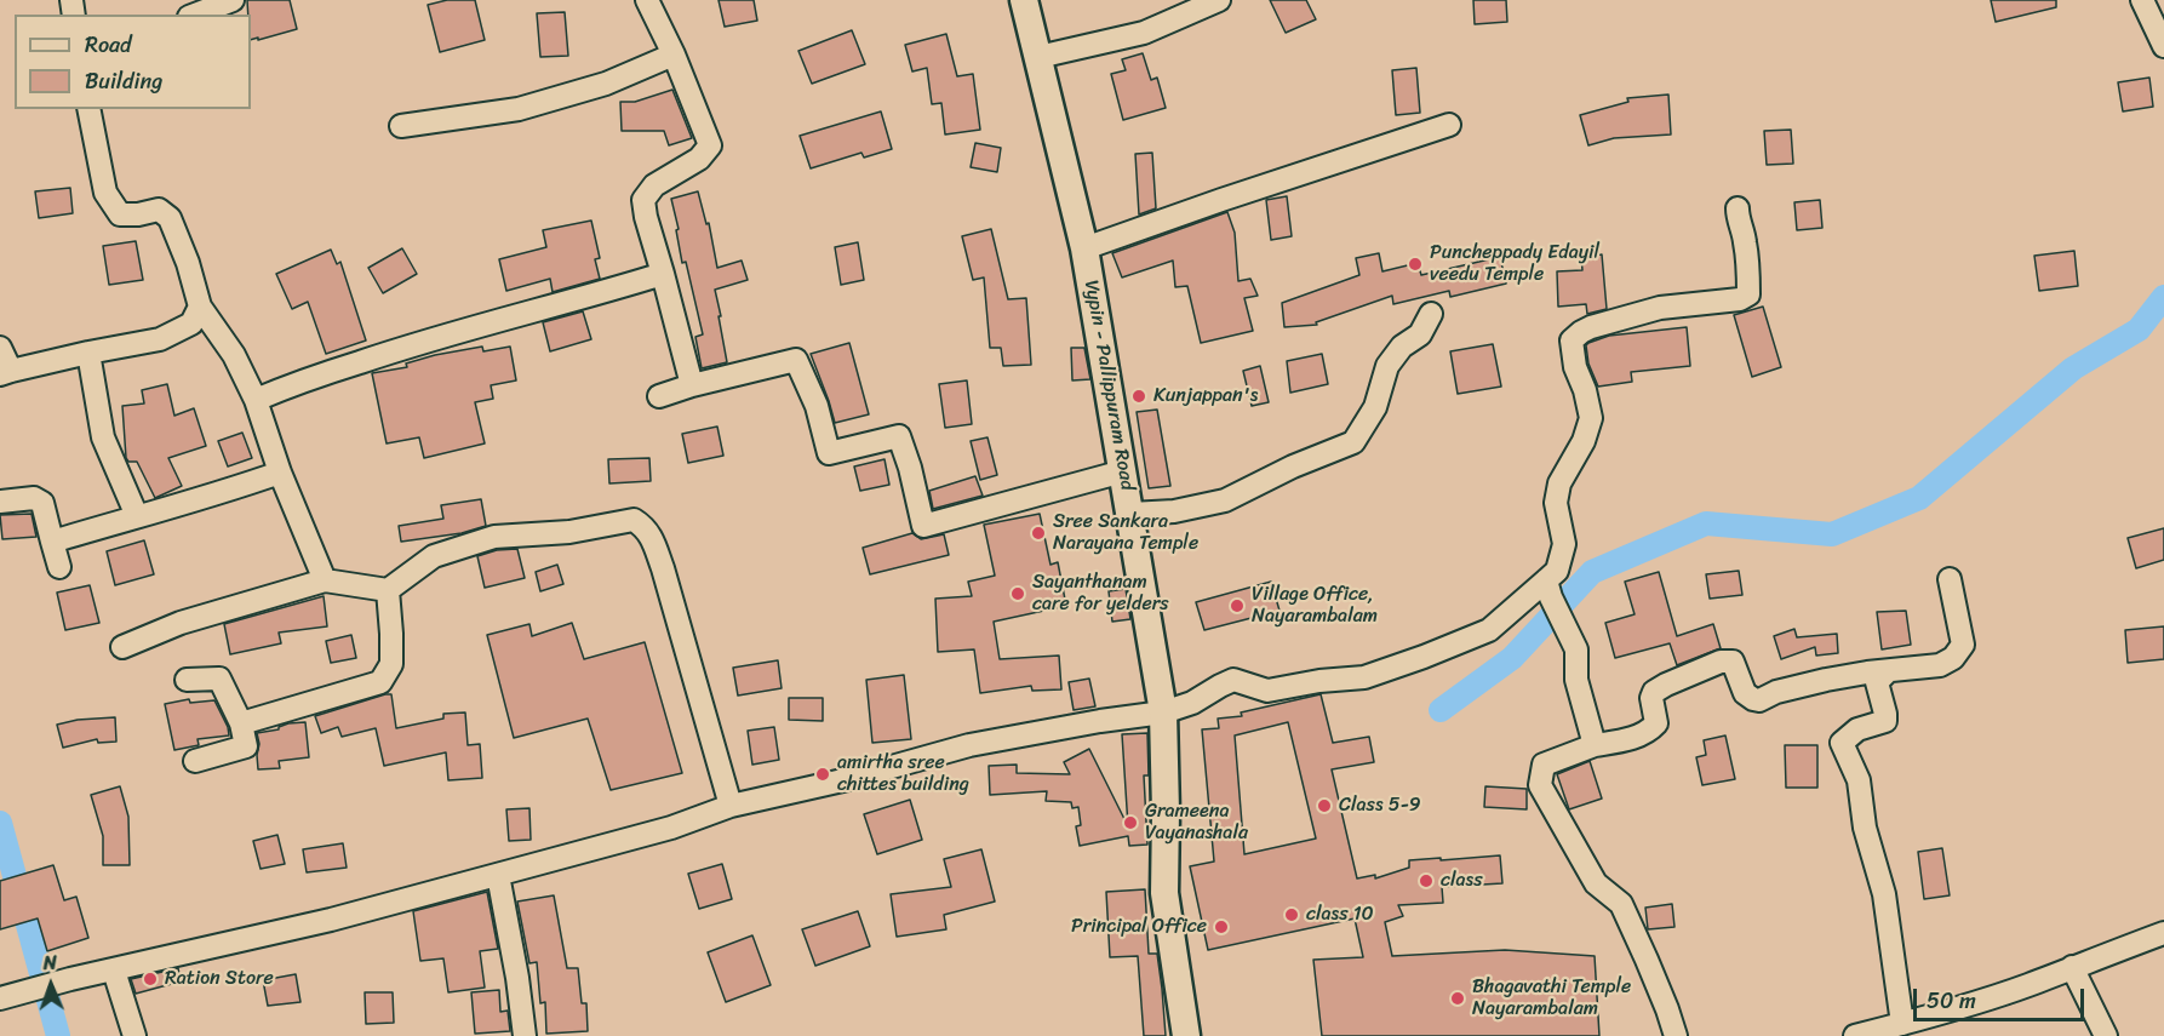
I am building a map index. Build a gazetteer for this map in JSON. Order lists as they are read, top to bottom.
{
  "streets": {
    "main road": ["Vypin - Pallippuram Road"]
  },
  "places": [
    "Puncheppady Edayil veedu Temple",
    "Kunjappan's",
    "Sree Sankara Narayana Temple",
    "Sayanthanam care for yelders",
    "Village Office, Nayarambalam",
    "amirtha sree chittes building",
    "Class 5-9",
    "Grameena Vayanashala",
    "class",
    "class 10",
    "Principal Office",
    "Ration Store",
    "Bhagavathi Temple Nayarambalam"
  ],
  "legend": ["Road", "Building"],
  "scale_bar": "50 m",
  "north": "top"
}
